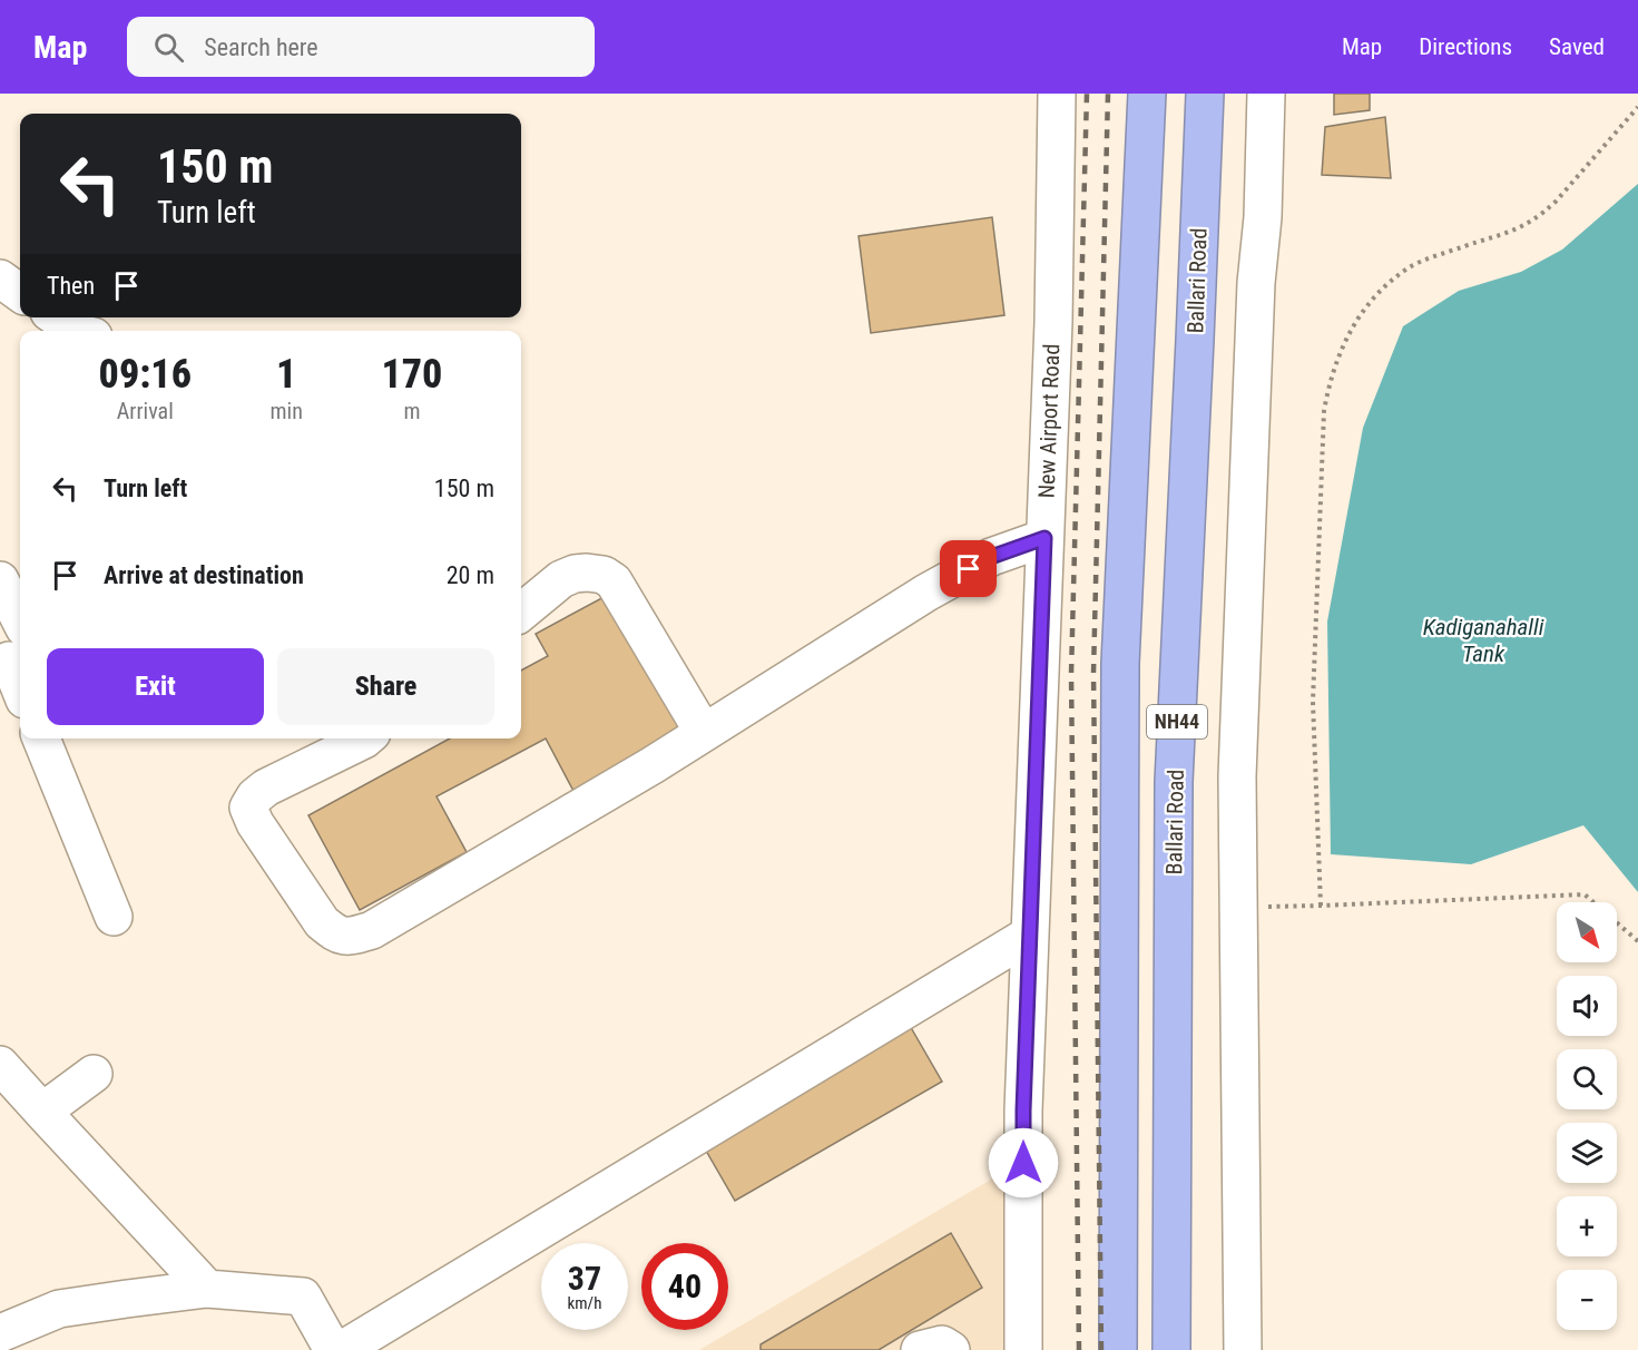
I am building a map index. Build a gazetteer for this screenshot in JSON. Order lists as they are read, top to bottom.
{
  "streets": {
    "highway": ["Ballari Road", "NH44"],
    "street": ["New Airport Road"]
  },
  "water": ["Kadiganahalli Tank"],
  "north": "bottom right",
  "page": {
    "header": "Map",
    "search": "Search here",
    "nav": ["Map", "Directions", "Saved"],
    "turn": ["150 m", "Turn left"],
    "then": "Then",
    "eta": [
      "09:16",
      "Arrival",
      "1",
      "min",
      "170",
      "m"
    ],
    "list": [
      {
        "name": "Turn left",
        "value": "150 m"
      },
      {
        "name": "Arrive at destination",
        "value": "20 m"
      }
    ],
    "buttons": ["Exit", "Share"],
    "map_buttons": ["+", "−"],
    "speed": "37 km/h",
    "limit": "40"
  }
}
